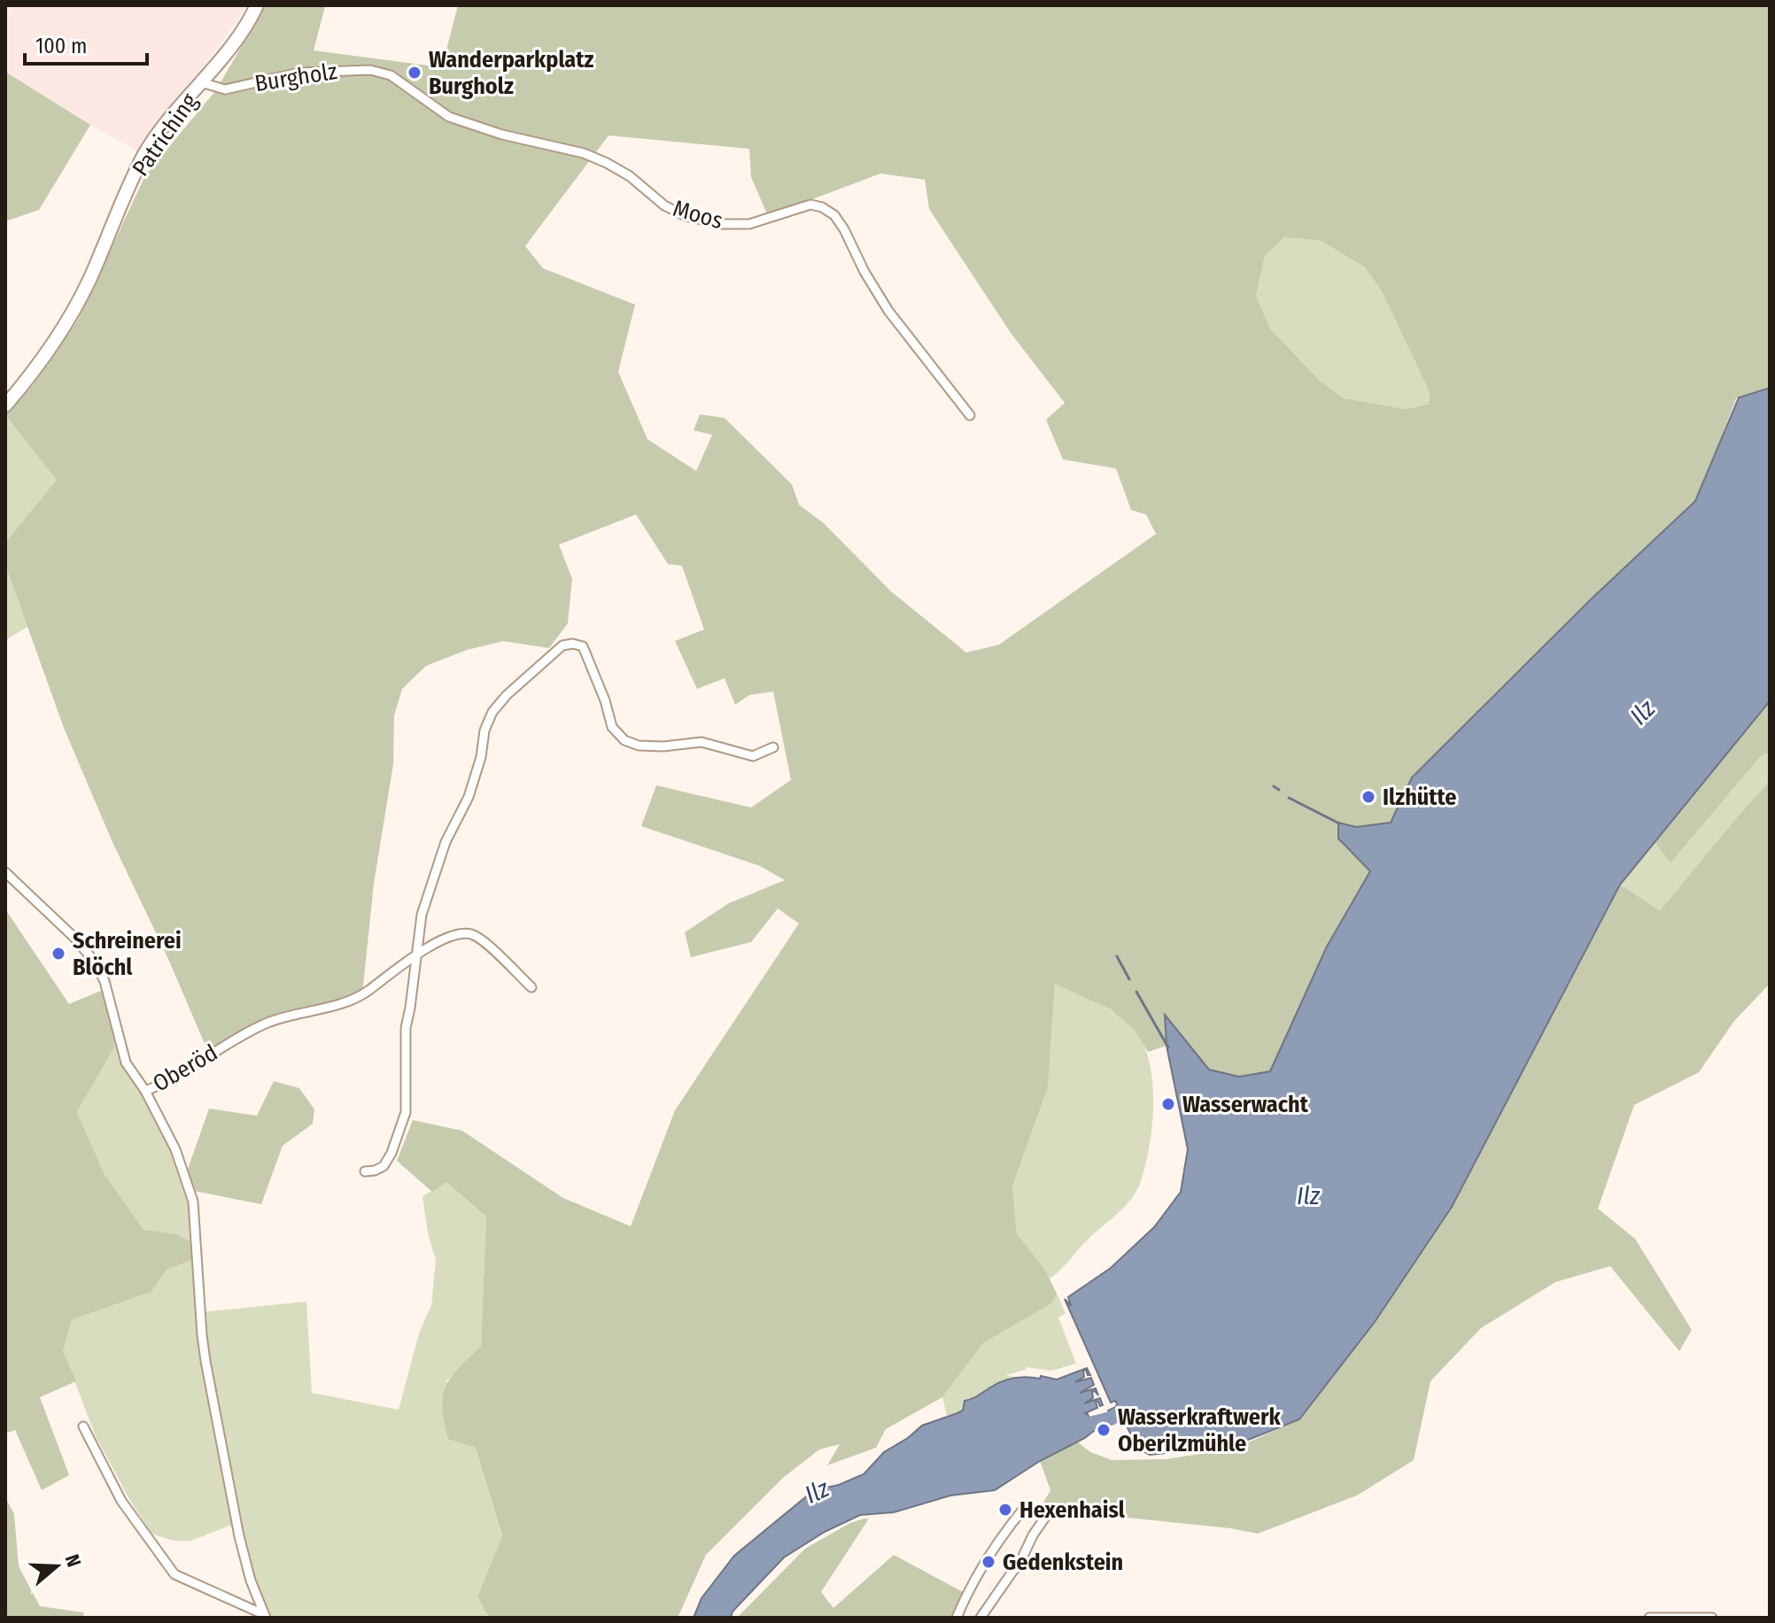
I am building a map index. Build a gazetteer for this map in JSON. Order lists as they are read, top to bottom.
{
  "streets": {
    "street": [
      "Burgholz",
      "Patriching",
      "Moos",
      "Oberöd"
    ]
  },
  "crossings": [
    ["Burgholz", "Patriching"],
    ["Burgholz", "Moos"]
  ],
  "water": ["Ilz"],
  "places": [
    "Wanderparkplatz Burgholz",
    "Ilzhütte",
    "Schreinerei Blöchl",
    "Wasserwacht",
    "Wasserkraftwerk Oberilzmühle",
    "Hexenhaisl",
    "Gedenkstein"
  ],
  "scale_bar": "100 m",
  "north": "right"
}
